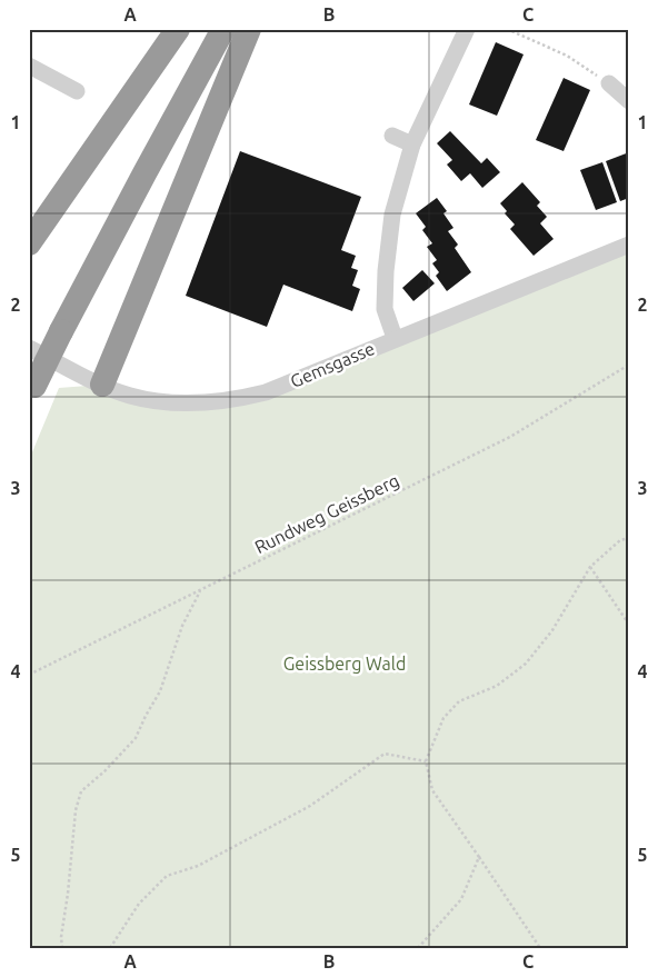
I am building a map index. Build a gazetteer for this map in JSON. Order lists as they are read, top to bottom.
{
  "streets": {
    "street": ["Gemsgasse"],
    "path": ["Rundweg Geissberg"]
  },
  "parks": ["Geissberg Wald"],
  "grid": {
    "columns": ["A", "B", "C"],
    "rows": [
      "1",
      "2",
      "3",
      "4",
      "5"
    ]
  }
}
